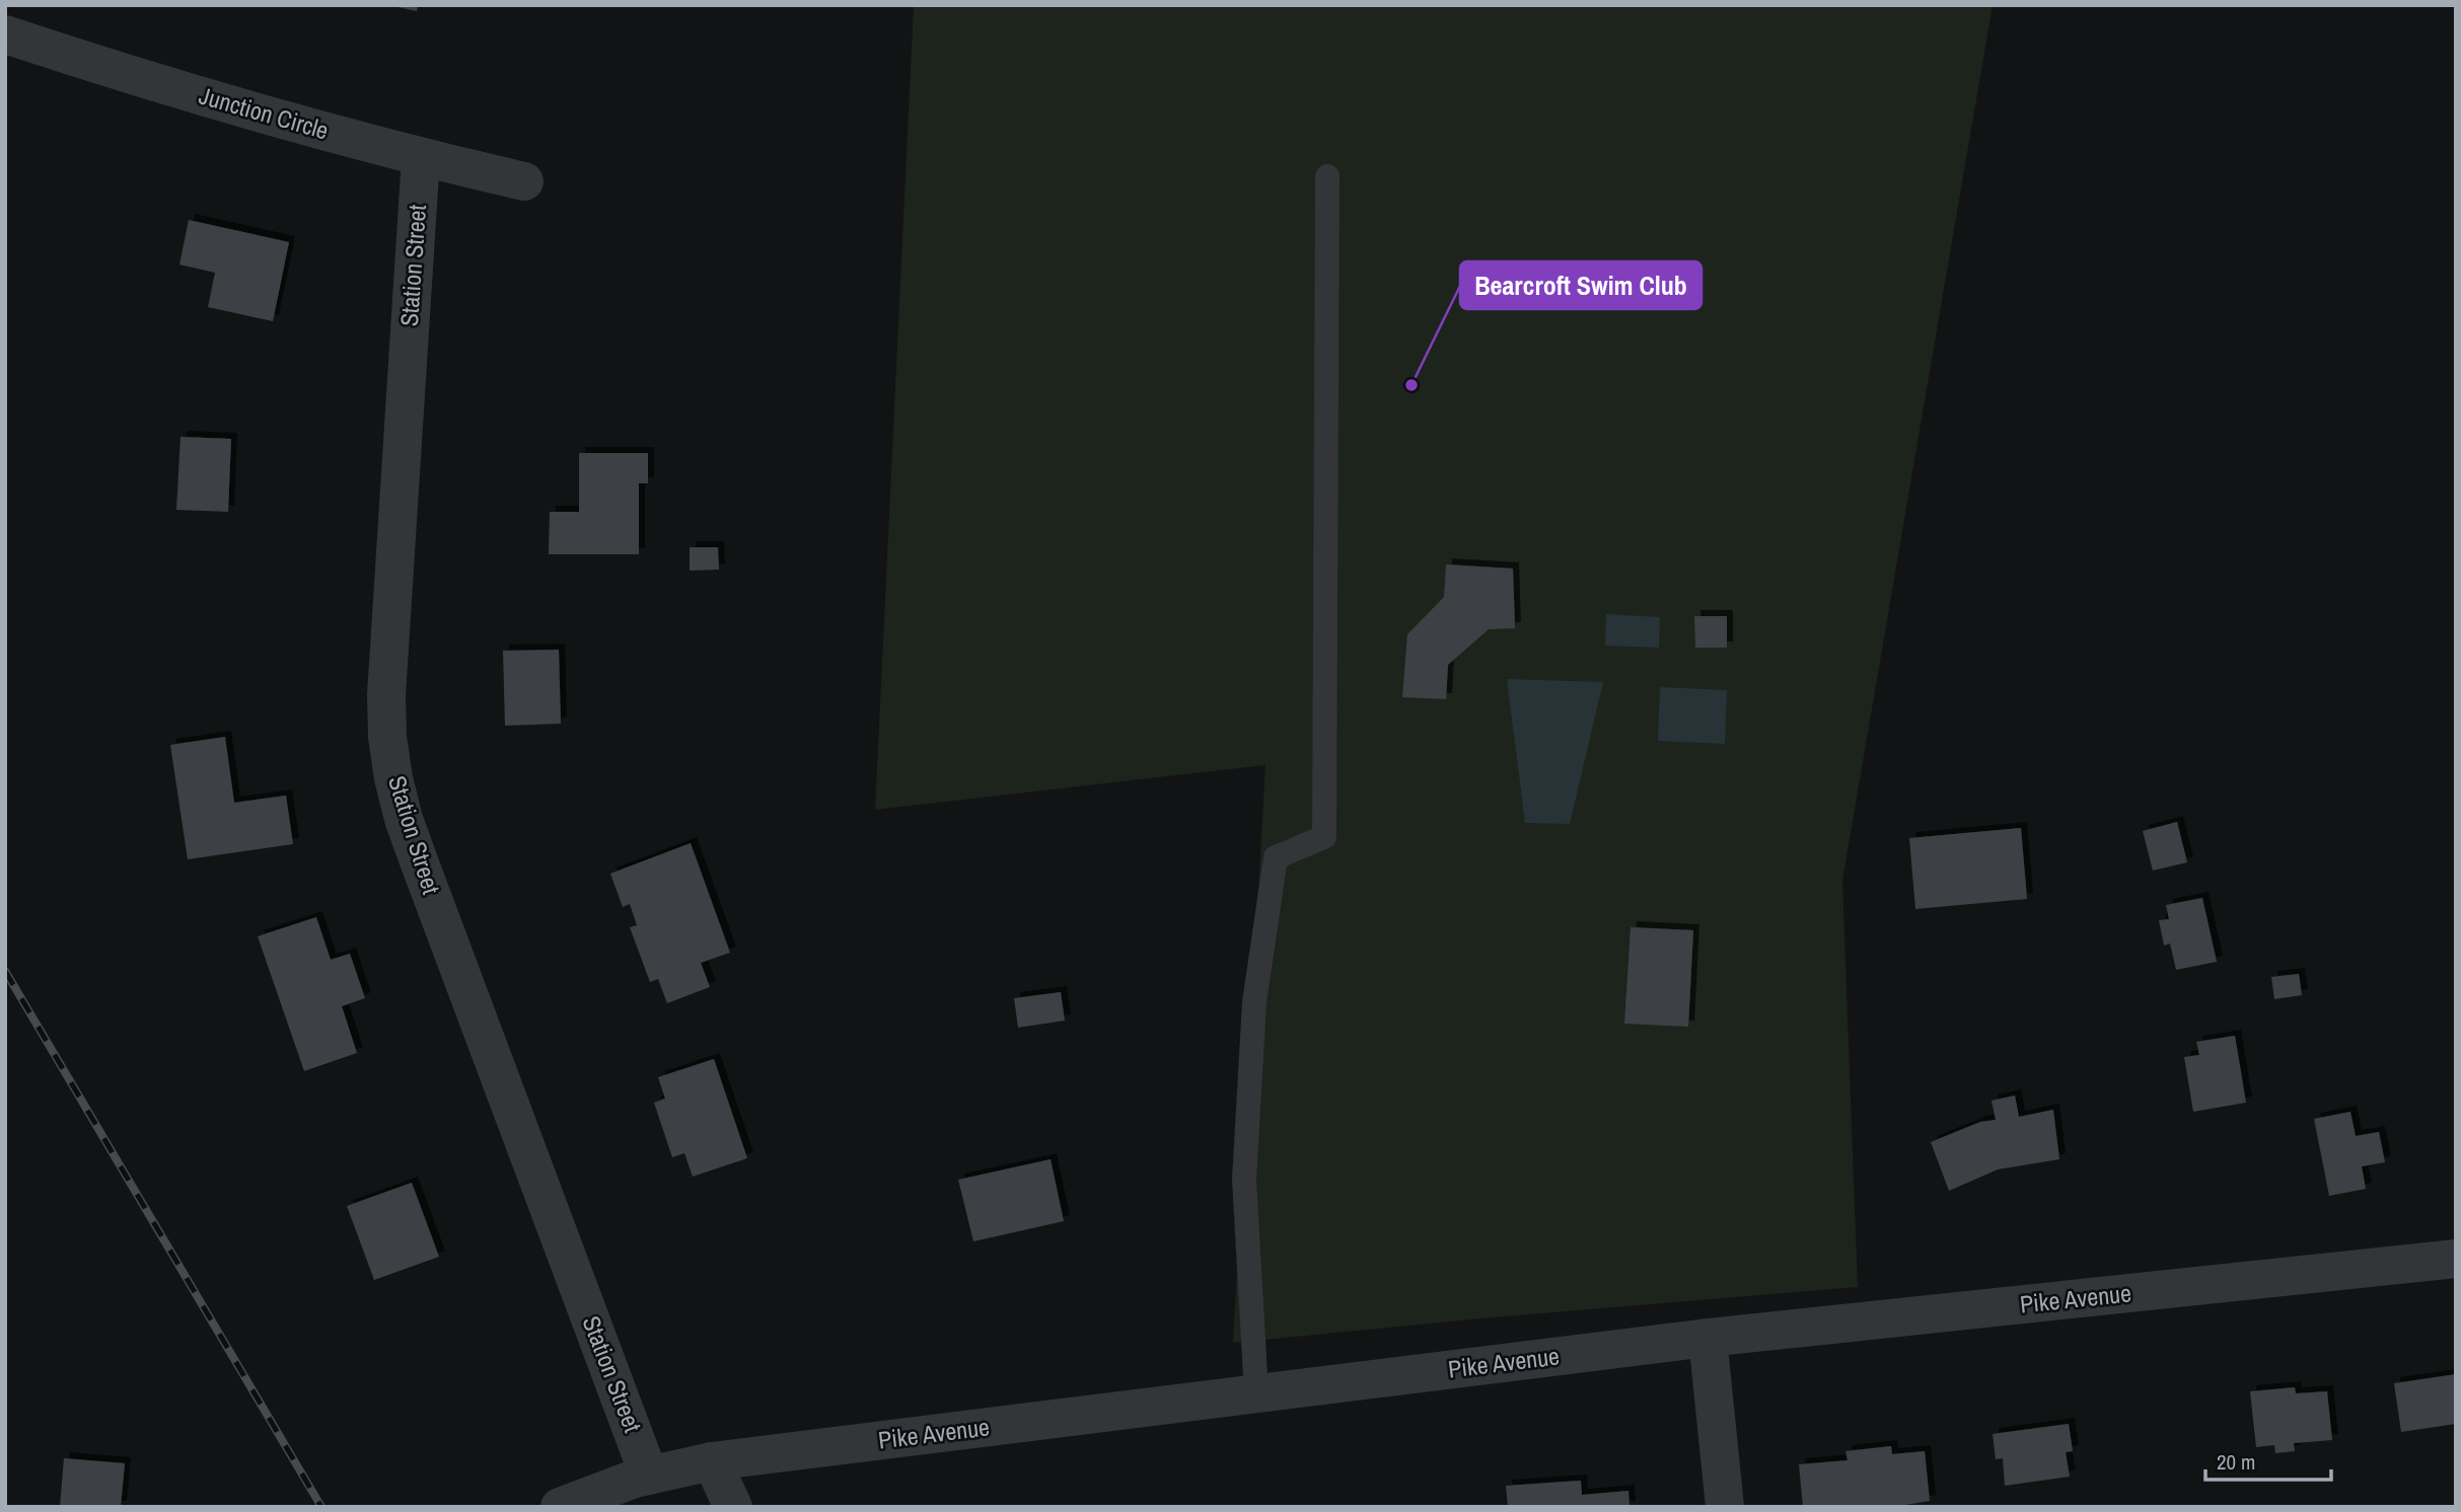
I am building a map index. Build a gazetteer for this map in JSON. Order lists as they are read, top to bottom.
{
  "streets": {
    "street": ["Junction Circle", "Station Street", "Pike Avenue"]
  },
  "crossings": [
    ["Junction Circle", "Station Street"],
    ["Station Street", "Pike Avenue"]
  ],
  "places": ["Bearcroft Swim Club"],
  "scale_bar": "20 m"
}
